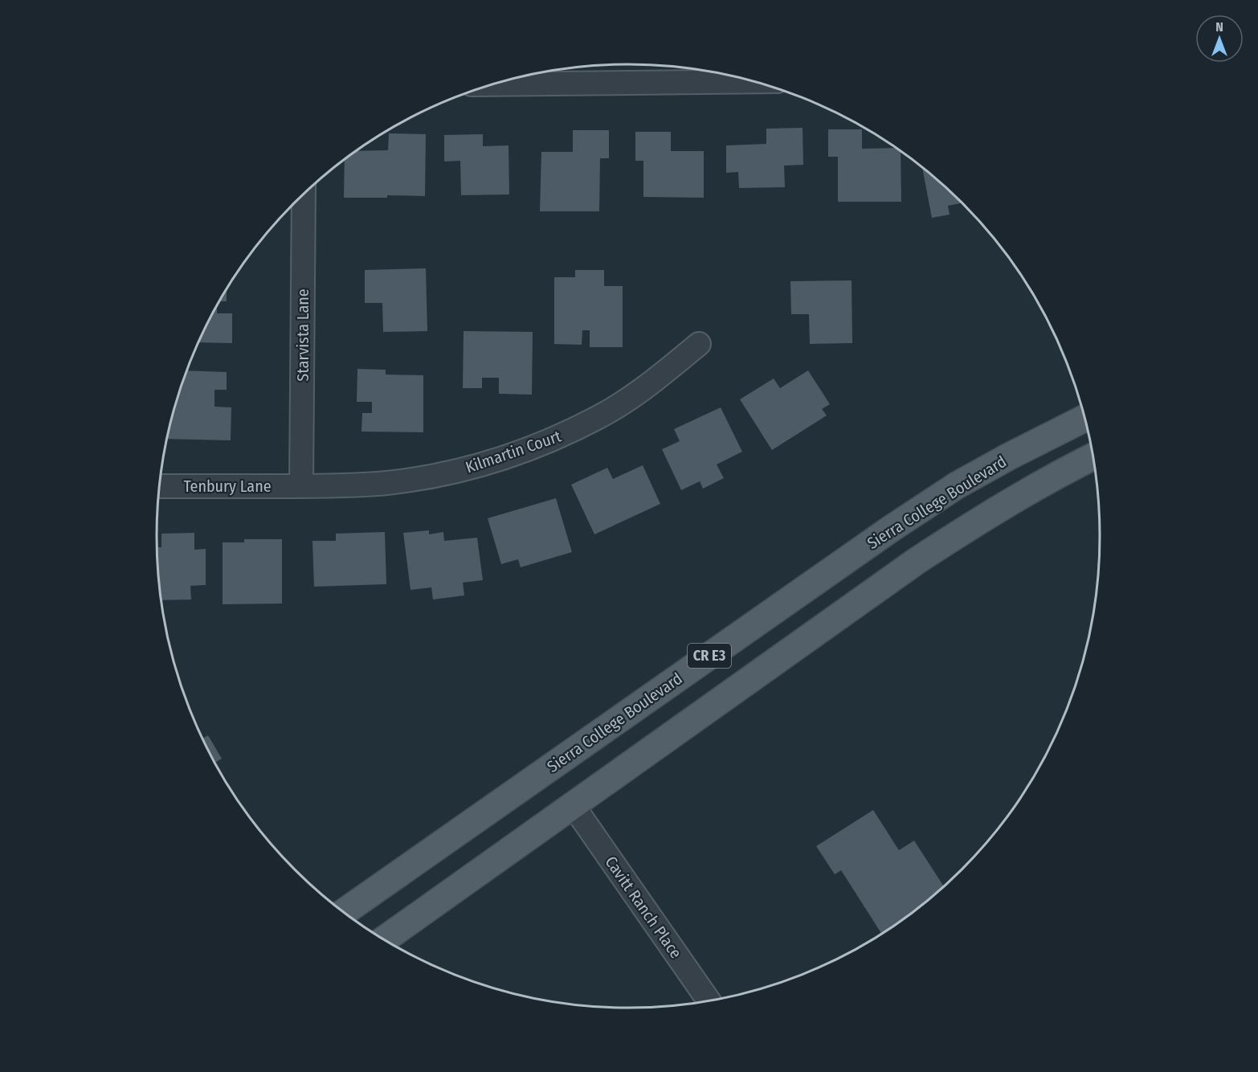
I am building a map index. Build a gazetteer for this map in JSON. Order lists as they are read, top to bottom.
{
  "streets": {
    "main road": ["Sierra College Boulevard", "CR E3"],
    "street": [
      "Starvista Lane",
      "Kilmartin Court",
      "Tenbury Lane",
      "Cavitt Ranch Place"
    ]
  },
  "crossings": [
    ["Starvista Lane", "Kilmartin Court"],
    ["Starvista Lane", "Tenbury Lane"],
    ["Kilmartin Court", "Tenbury Lane"],
    ["CR E3", "Cavitt Ranch Place"]
  ],
  "north": "top"
}
